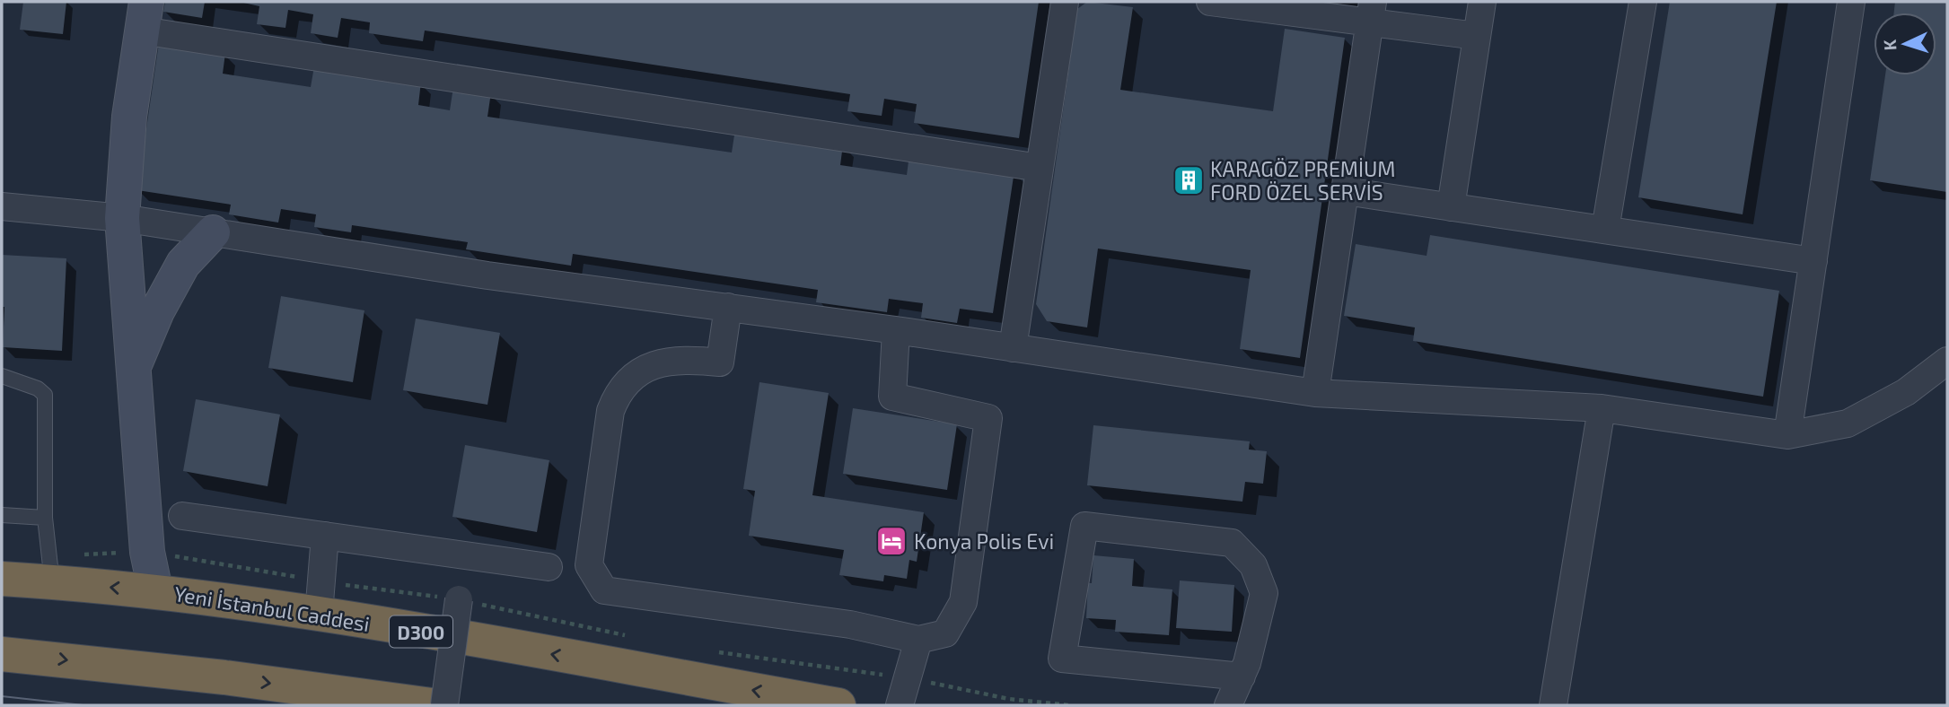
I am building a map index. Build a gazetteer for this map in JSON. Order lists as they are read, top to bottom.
{
  "streets": {
    "highway": ["Yeni İstanbul Caddesi", "D300"]
  },
  "places": {
    "building": ["KARAGÖZ PREMİUM FORD ÖZEL SERVİS"],
    "hotel": ["Konya Polis Evi"]
  },
  "north": "left"
}
